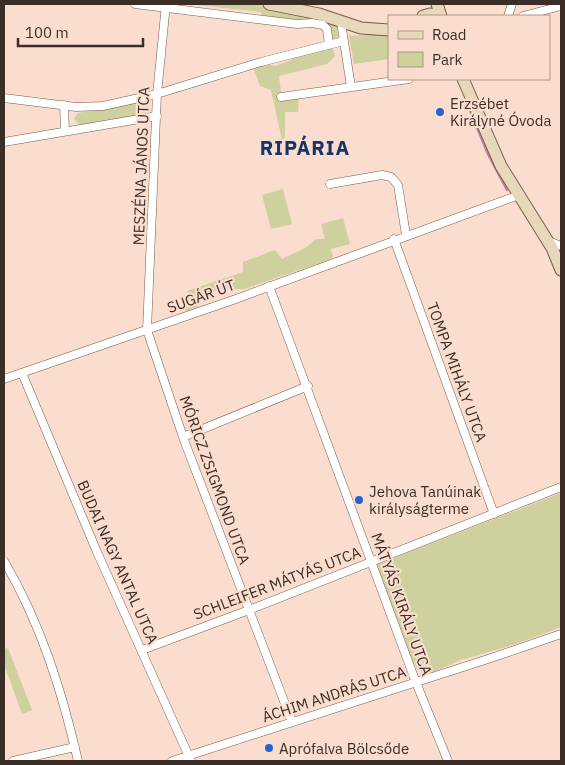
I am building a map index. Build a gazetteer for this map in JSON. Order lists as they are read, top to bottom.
{
  "streets": {
    "street": [
      "MESZÉNA JÁNOS UTCA",
      "SUGÁR ÚT",
      "TOMPA MIHÁLY UTCA",
      "MÓRICZ ZSIGMOND UTCA",
      "BUDAI NAGY ANTAL UTCA",
      "SCHLEIFER MÁTYÁS UTCA",
      "MÁTYÁS KIRÁLY UTCA",
      "ÁCHIM ANDRÁS UTCA"
    ]
  },
  "crossings": [
    ["MESZÉNA JÁNOS UTCA", "SUGÁR ÚT"],
    ["MESZÉNA JÁNOS UTCA", "MÓRICZ ZSIGMOND UTCA"],
    ["SUGÁR ÚT", "TOMPA MIHÁLY UTCA"],
    ["SUGÁR ÚT", "MÓRICZ ZSIGMOND UTCA"],
    ["SUGÁR ÚT", "BUDAI NAGY ANTAL UTCA"],
    ["SUGÁR ÚT", "MÁTYÁS KIRÁLY UTCA"],
    ["TOMPA MIHÁLY UTCA", "SCHLEIFER MÁTYÁS UTCA"],
    ["MÓRICZ ZSIGMOND UTCA", "SCHLEIFER MÁTYÁS UTCA"],
    ["MÓRICZ ZSIGMOND UTCA", "ÁCHIM ANDRÁS UTCA"],
    ["BUDAI NAGY ANTAL UTCA", "SCHLEIFER MÁTYÁS UTCA"],
    ["BUDAI NAGY ANTAL UTCA", "ÁCHIM ANDRÁS UTCA"],
    ["SCHLEIFER MÁTYÁS UTCA", "MÁTYÁS KIRÁLY UTCA"],
    ["MÁTYÁS KIRÁLY UTCA", "ÁCHIM ANDRÁS UTCA"]
  ],
  "districts": ["RIPÁRIA"],
  "places": ["Erzsébet Királyné Óvoda", "Jehova Tanúinak királyságterme", "Aprófalva Bölcsőde"],
  "legend": ["Road", "Park"],
  "scale_bar": "100 m"
}
